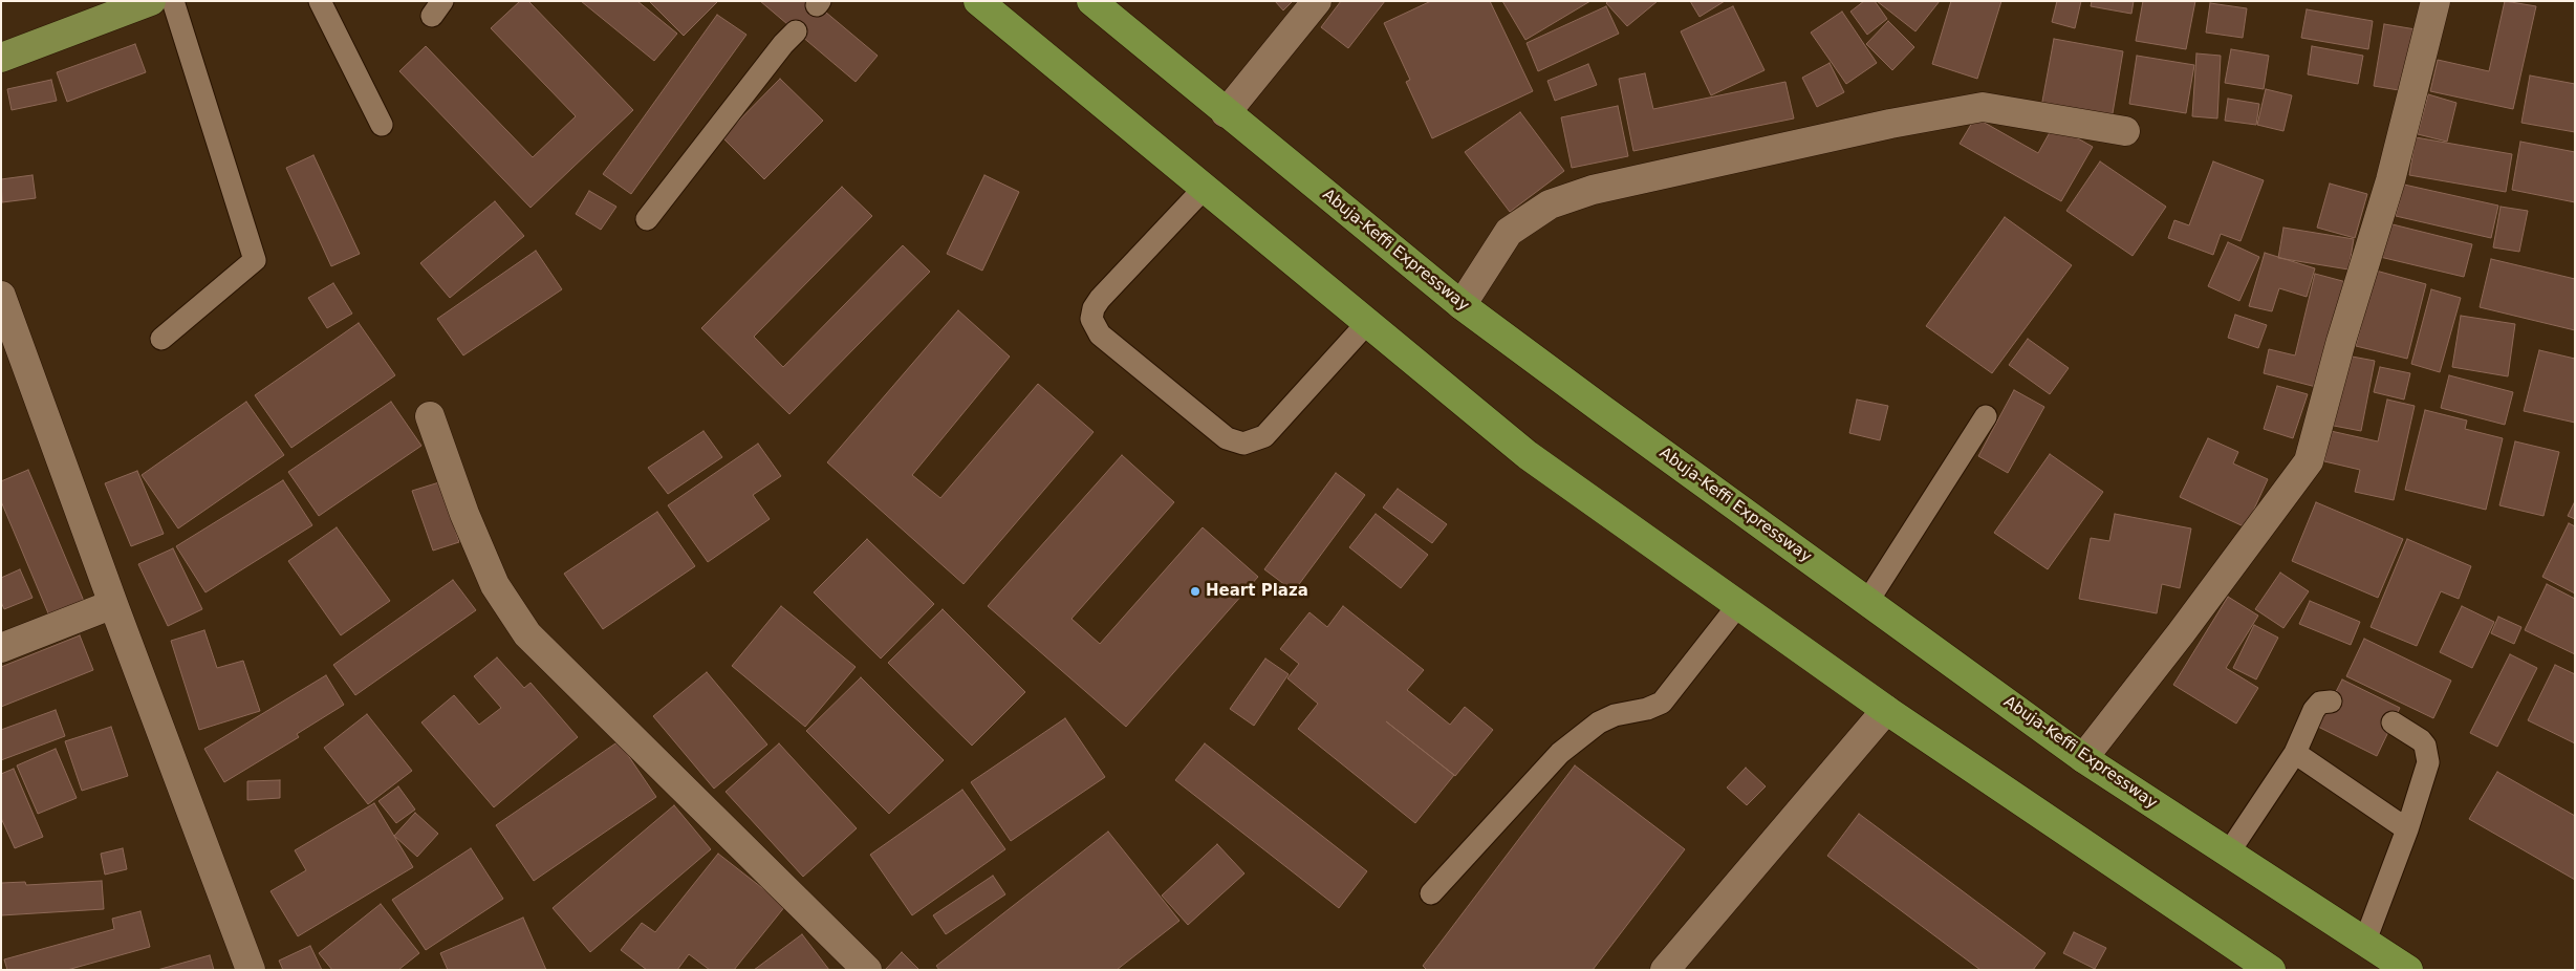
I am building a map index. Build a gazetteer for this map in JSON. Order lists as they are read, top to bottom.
{
  "streets": {
    "highway": ["Abuja-Keffi Expressway"]
  },
  "places": ["Heart Plaza"]
}
